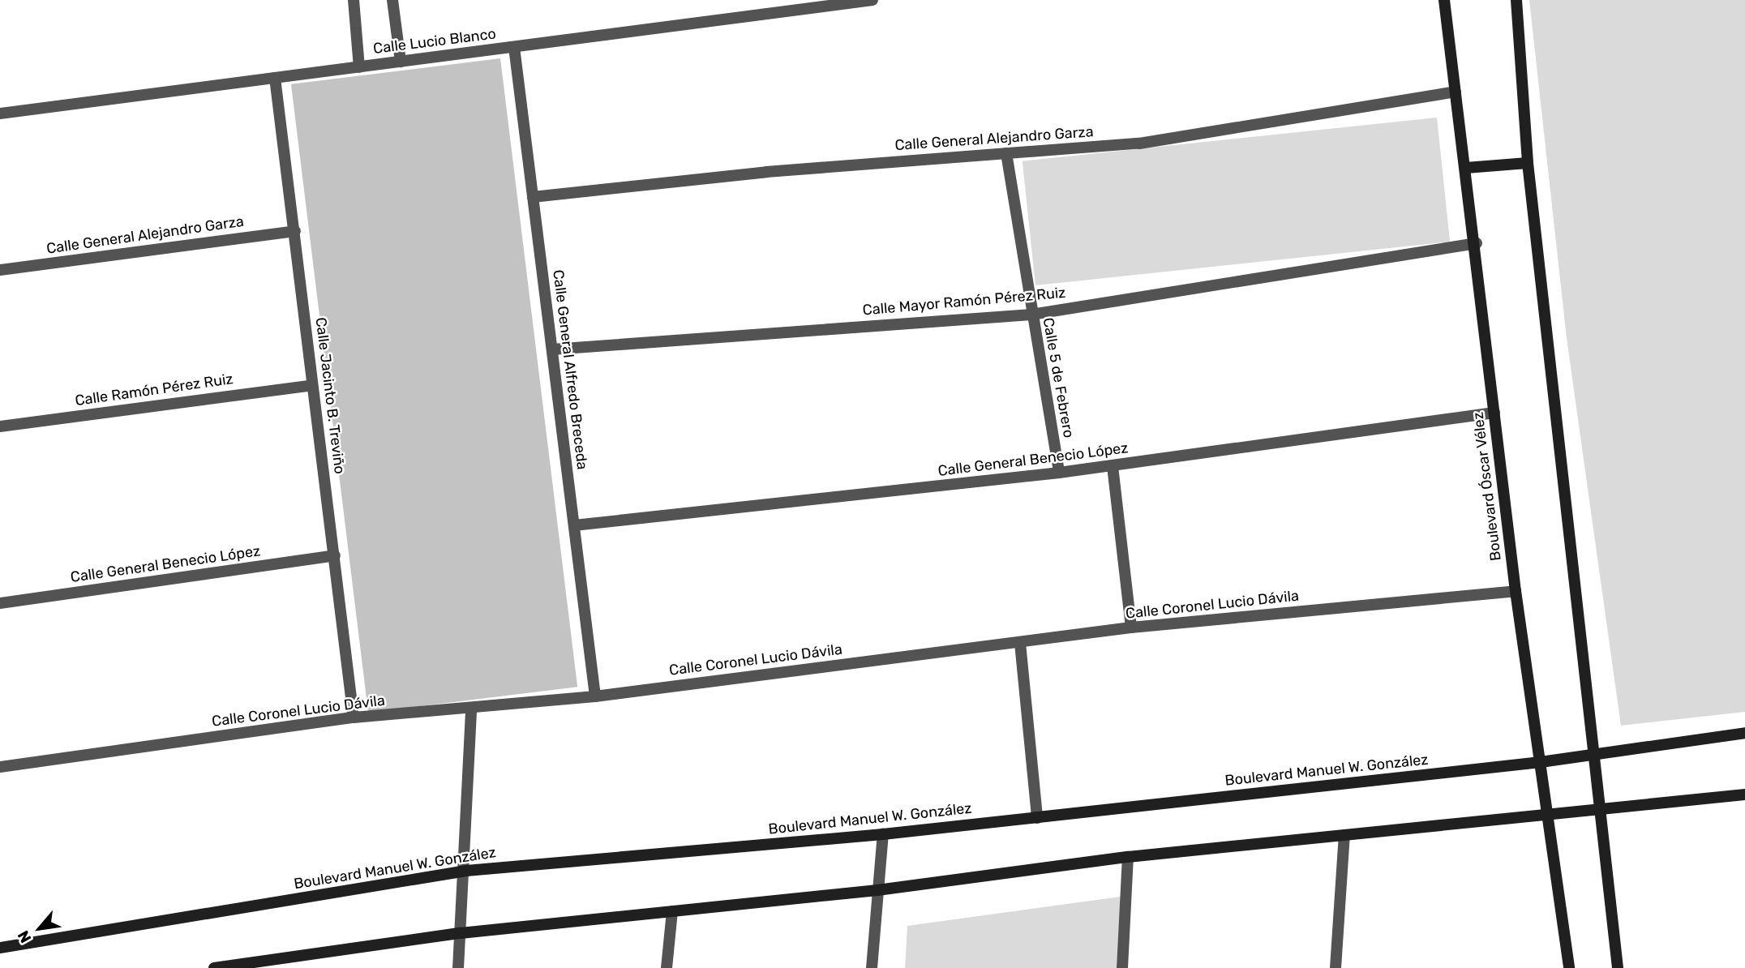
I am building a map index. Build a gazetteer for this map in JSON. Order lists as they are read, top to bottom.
{
  "streets": {
    "street": [
      "Calle Lucio Blanco",
      "Calle General Alejandro Garza",
      "Calle Mayor Ramón Pérez Ruiz",
      "Calle General Alfredo Breceda",
      "Calle 5 de Febrero",
      "Calle Ramón Pérez Ruiz",
      "Calle Jacinto B. Treviño",
      "Calle General Benecio López",
      "Boulevard Óscar Vélez",
      "Calle Coronel Lucio Dávila",
      "Boulevard Manuel W. González"
    ]
  },
  "crossings": [
    ["Calle Lucio Blanco", "Calle General Alfredo Breceda"],
    ["Calle Lucio Blanco", "Calle Jacinto B. Treviño"],
    ["Calle General Alejandro Garza", "Calle General Alfredo Breceda"],
    ["Calle General Alejandro Garza", "Calle 5 de Febrero"],
    ["Calle General Alejandro Garza", "Calle Jacinto B. Treviño"],
    ["Calle General Alejandro Garza", "Boulevard Óscar Vélez"],
    ["Calle Mayor Ramón Pérez Ruiz", "Calle General Alfredo Breceda"],
    ["Calle Mayor Ramón Pérez Ruiz", "Calle 5 de Febrero"],
    ["Calle Mayor Ramón Pérez Ruiz", "Boulevard Óscar Vélez"],
    ["Calle General Alfredo Breceda", "Calle General Benecio López"],
    ["Calle General Alfredo Breceda", "Calle Coronel Lucio Dávila"],
    ["Calle 5 de Febrero", "Calle General Benecio López"],
    ["Calle Ramón Pérez Ruiz", "Calle Jacinto B. Treviño"],
    ["Calle Jacinto B. Treviño", "Calle General Benecio López"],
    ["Calle Jacinto B. Treviño", "Calle Coronel Lucio Dávila"],
    ["Calle General Benecio López", "Boulevard Óscar Vélez"],
    ["Boulevard Óscar Vélez", "Calle Coronel Lucio Dávila"],
    ["Boulevard Óscar Vélez", "Boulevard Manuel W. González"]
  ],
  "north": "bottom left"
}
